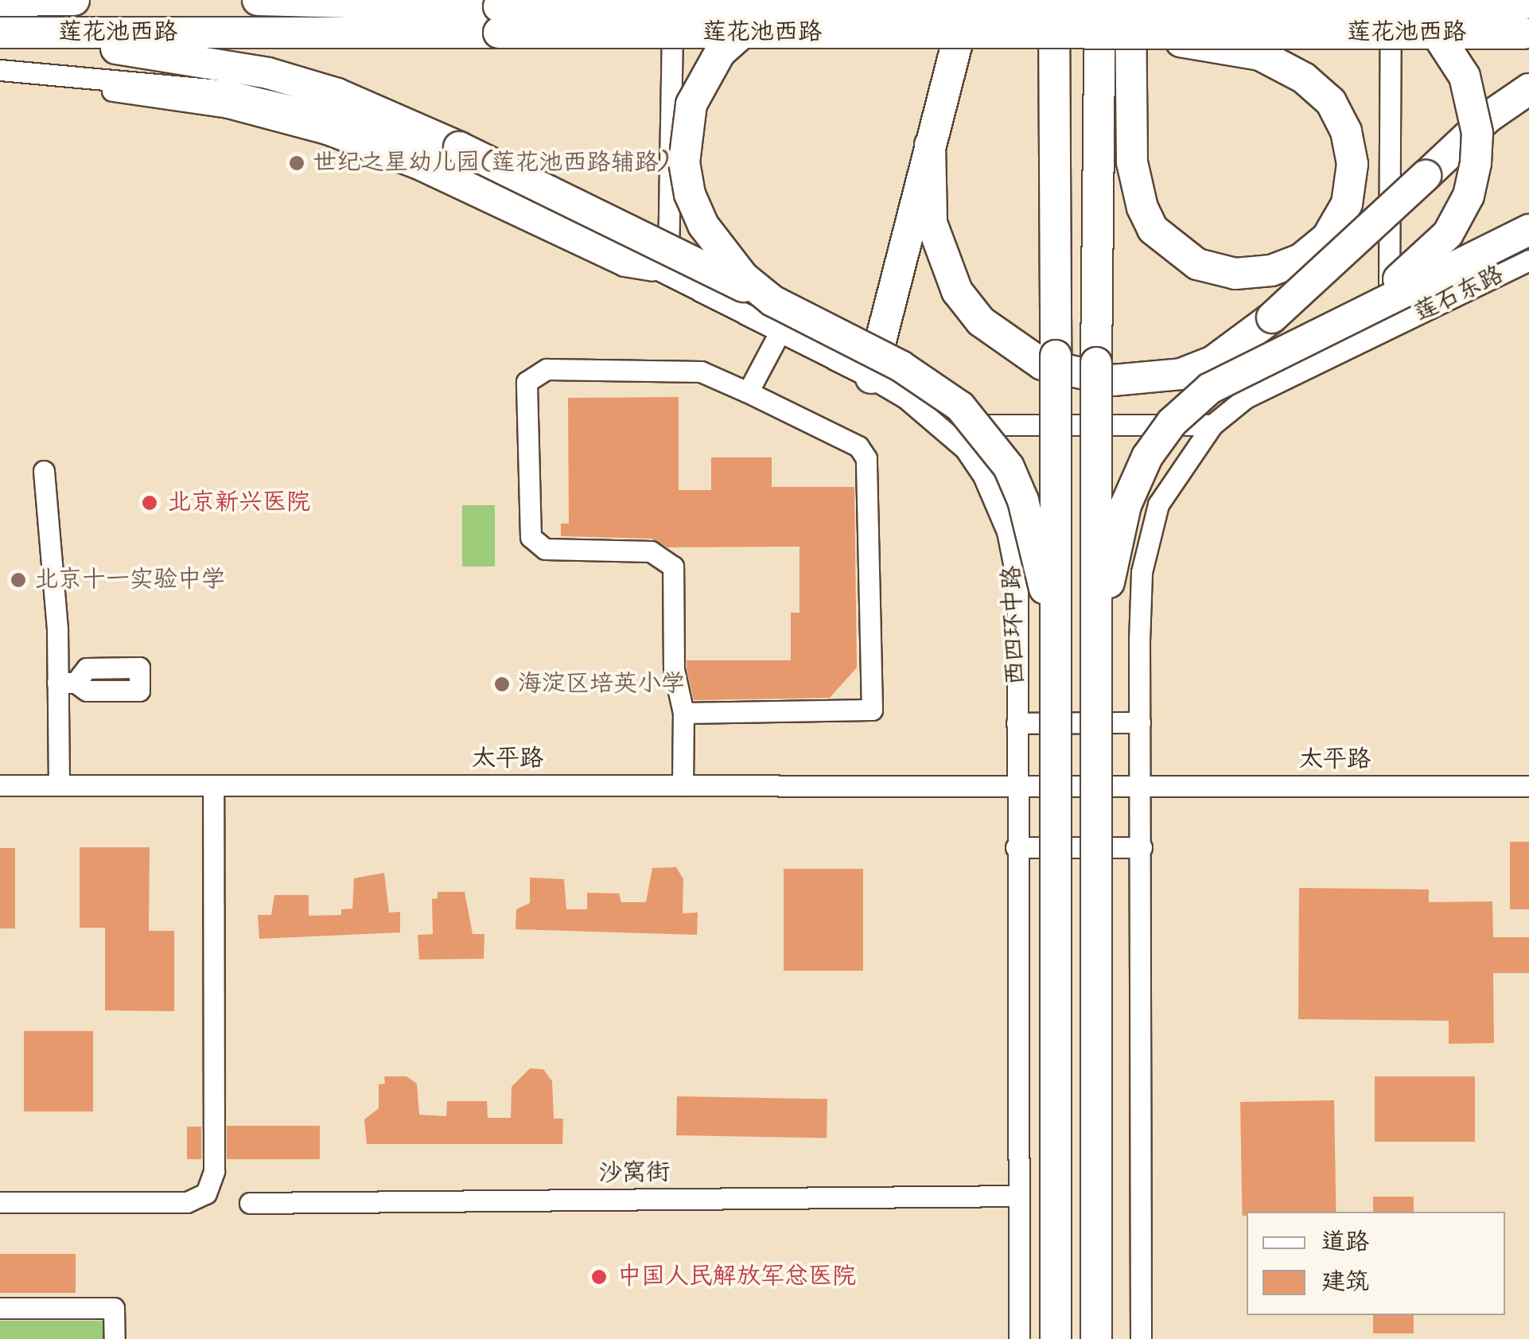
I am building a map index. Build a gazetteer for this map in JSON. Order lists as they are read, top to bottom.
{
  "streets": {
    "highway": ["莲花池西路", "西四环中路"],
    "street": ["莲石东路", "太平路", "沙窝街"]
  },
  "crossings": [
    ["莲花池西路", "西四环中路"],
    ["西四环中路", "太平路"],
    ["西四环中路", "沙窝街"]
  ],
  "places": [
    "世纪之星幼儿园(莲花池西路辅路)",
    "北京新兴医院",
    "北京十一实验中学",
    "海淀区培英小学",
    "中国人民解放军总医院"
  ],
  "legend": ["道路", "建筑"]
}
